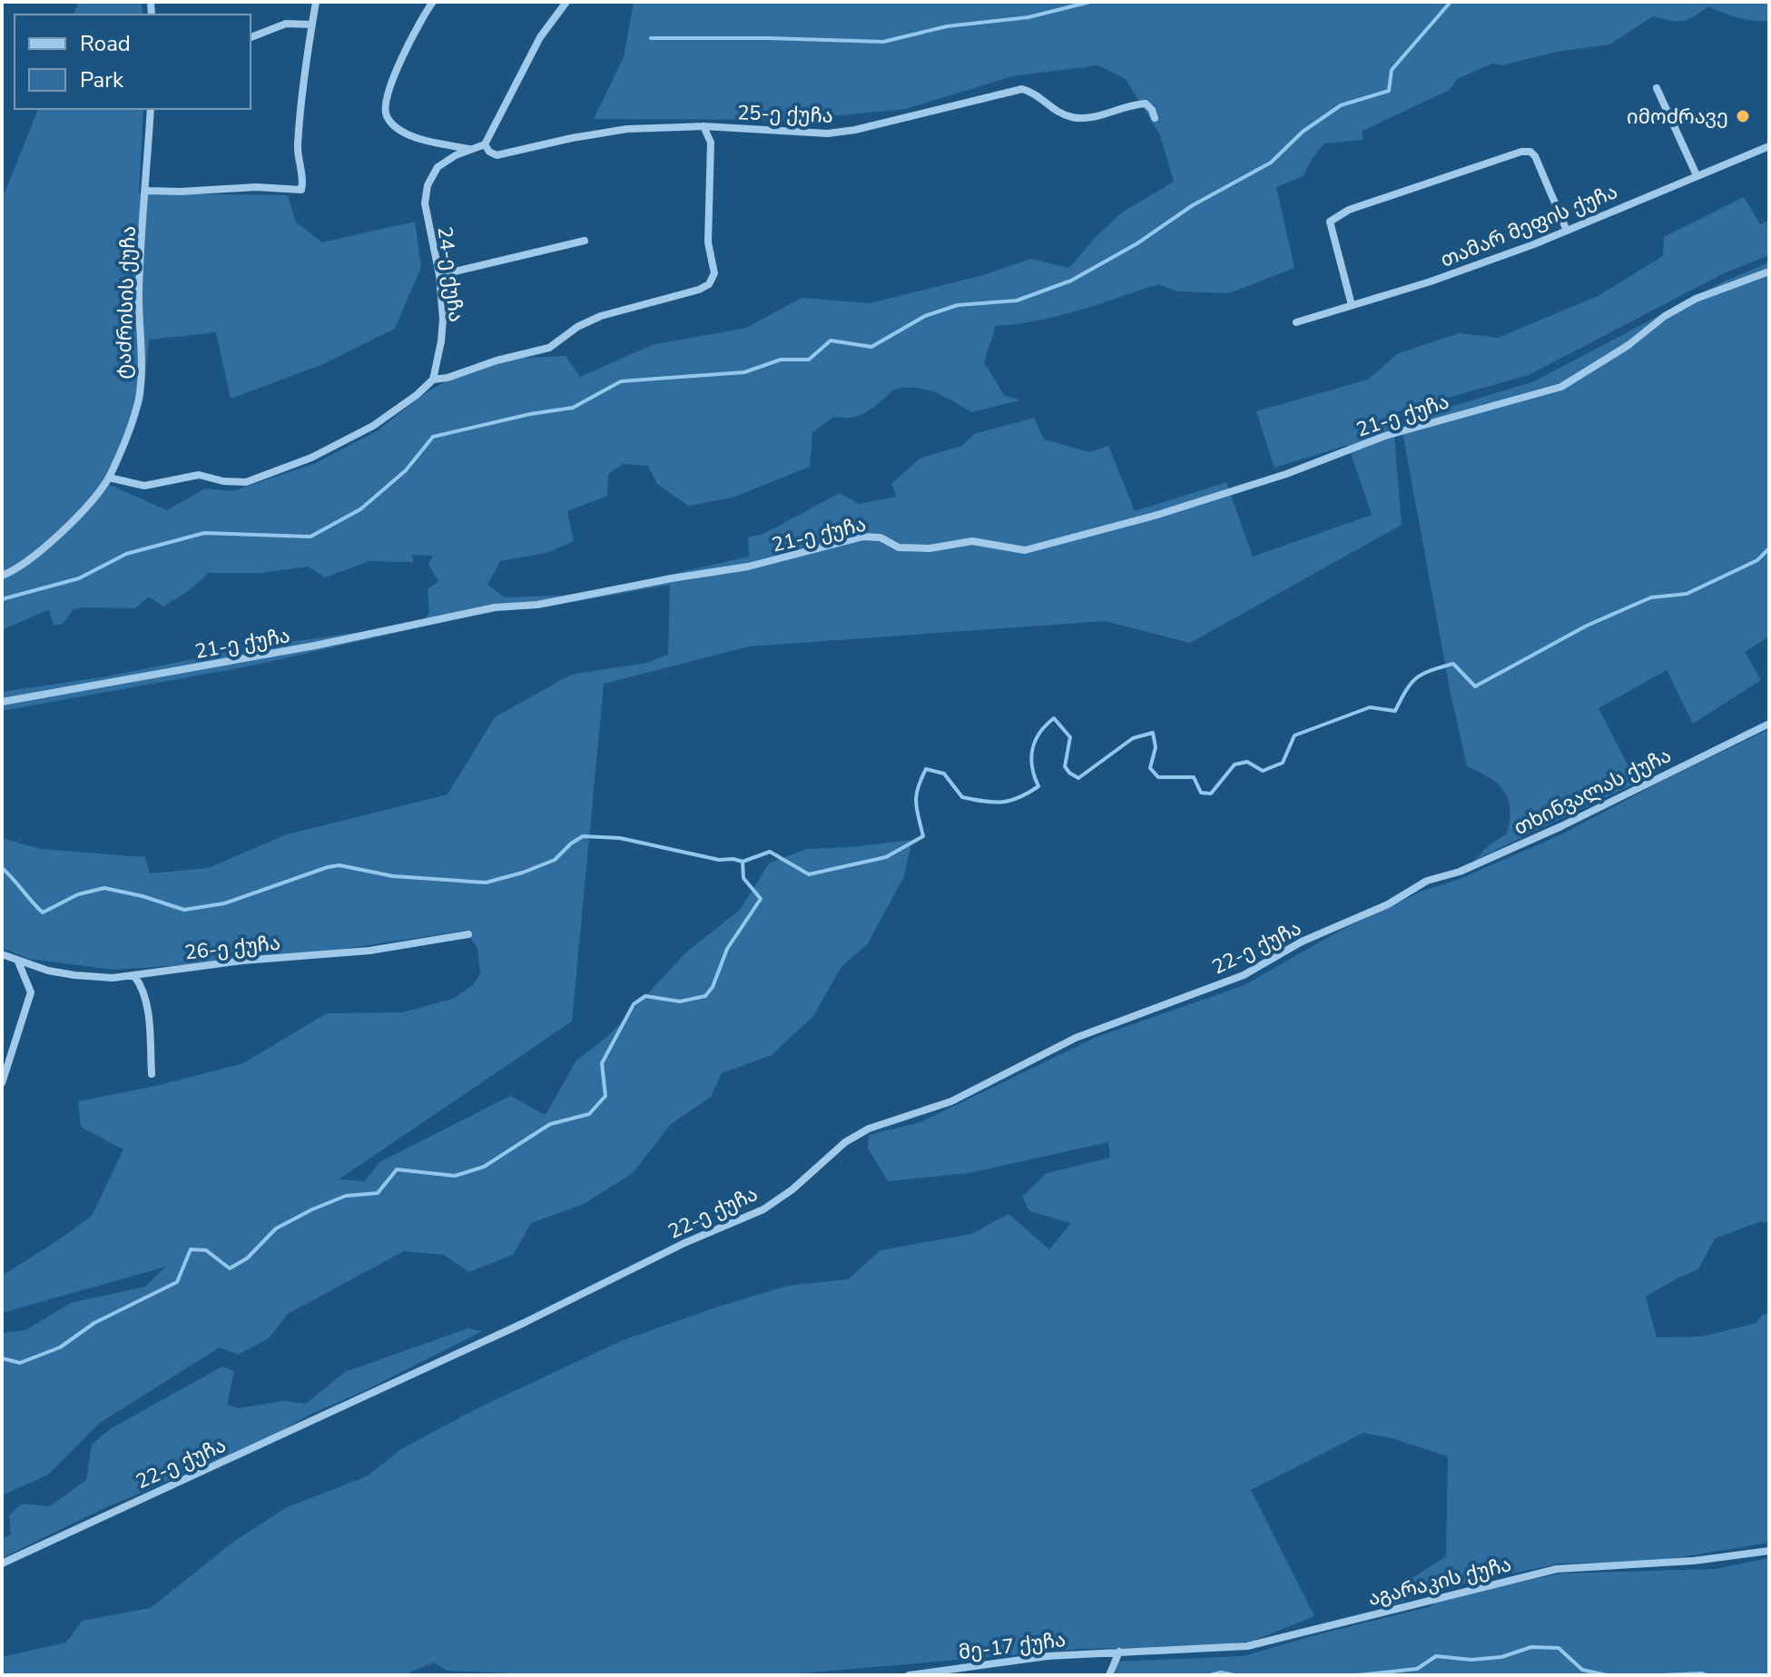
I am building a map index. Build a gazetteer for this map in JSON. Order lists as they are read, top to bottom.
{
  "streets": {
    "street": [
      "25-ე ქუჩა",
      "თამარ მეფის ქუჩა",
      "24-ე ქუჩა",
      "ტაძრისის ქუჩა",
      "21-ე ქუჩა",
      "თხინვალას ქუჩა",
      "26-ე ქუჩა",
      "22-ე ქუჩა",
      "აგარაკის ქუჩა",
      "მე-17 ქუჩა"
    ]
  },
  "crossings": [
    ["25-ე ქუჩა", "24-ე ქუჩა"],
    ["თხინვალას ქუჩა", "22-ე ქუჩა"],
    ["აგარაკის ქუჩა", "მე-17 ქუჩა"]
  ],
  "places": ["იმოძრავე"],
  "legend": ["Road", "Park"]
}
